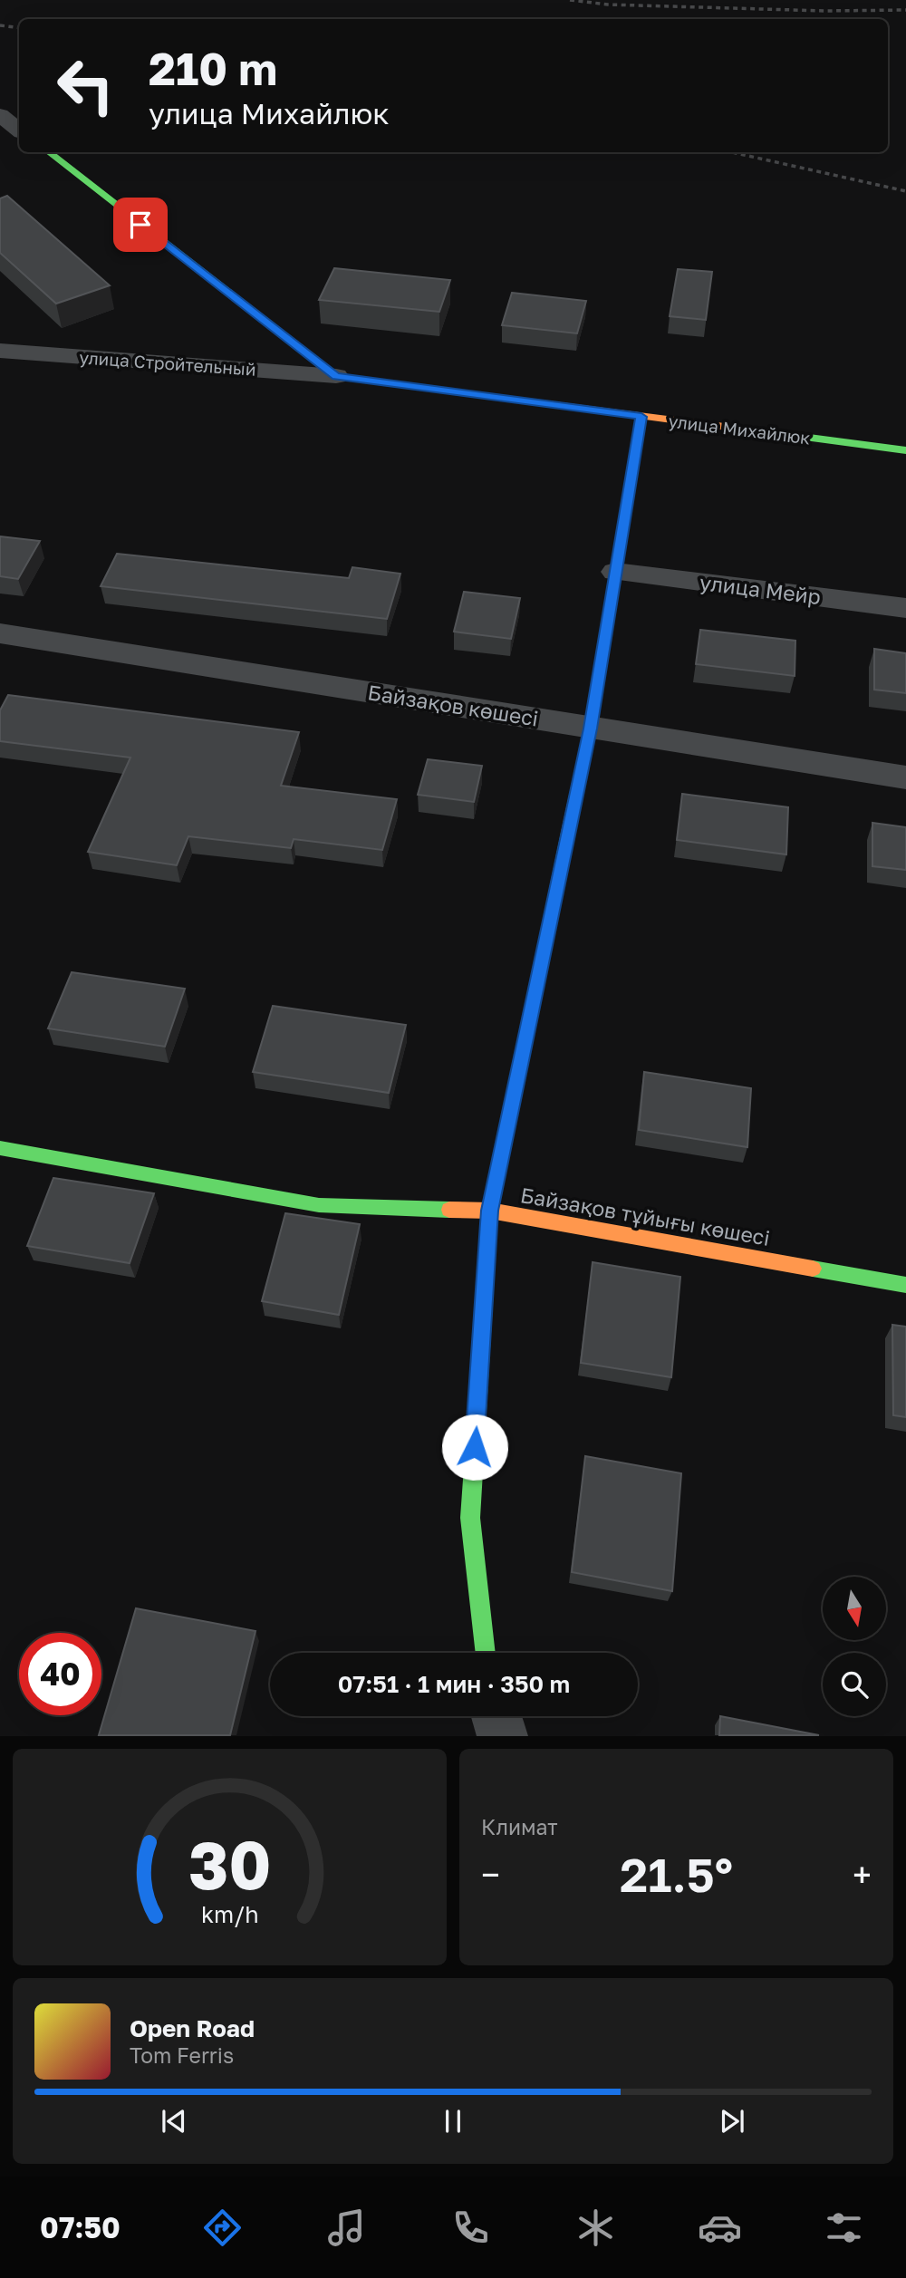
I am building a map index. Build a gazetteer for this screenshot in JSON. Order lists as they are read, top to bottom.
{
  "streets": {
    "street": [
      "улица Стройтельный",
      "улица Михайлюк",
      "улица Мейр",
      "Байзақов көшесі",
      "Байзақов тұйығы көшесі"
    ]
  },
  "crossings": [
    ["улица Стройтельный", "улица Михайлюк"]
  ],
  "north": "bottom",
  "page": {
    "turn": ["210 m", "улица Михайлюк"],
    "limit": "40",
    "trip": "07:51 · 1 мин · 350 m",
    "tile": "Климат",
    "heat": ["−", "21.5°", "+"],
    "song": ["Open Road", "Tom Ferris"],
    "tabs": "07:50",
    "gauge": ["30", "km/h"]
  }
}
